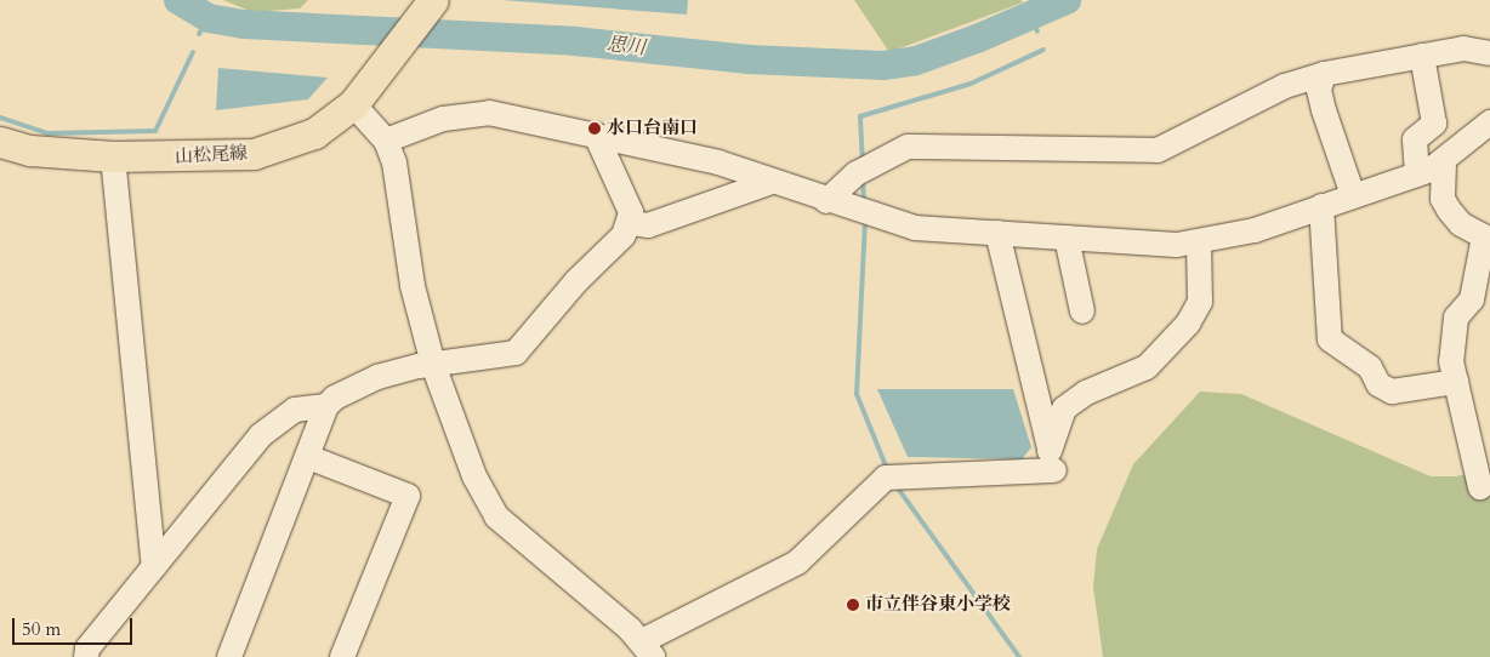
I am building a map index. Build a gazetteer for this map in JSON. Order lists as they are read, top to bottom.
{
  "streets": {
    "main road": ["山松尾線"]
  },
  "water": ["思川"],
  "places": ["水口台南口", "市立伴谷東小学校"],
  "scale_bar": "50 m"
}
